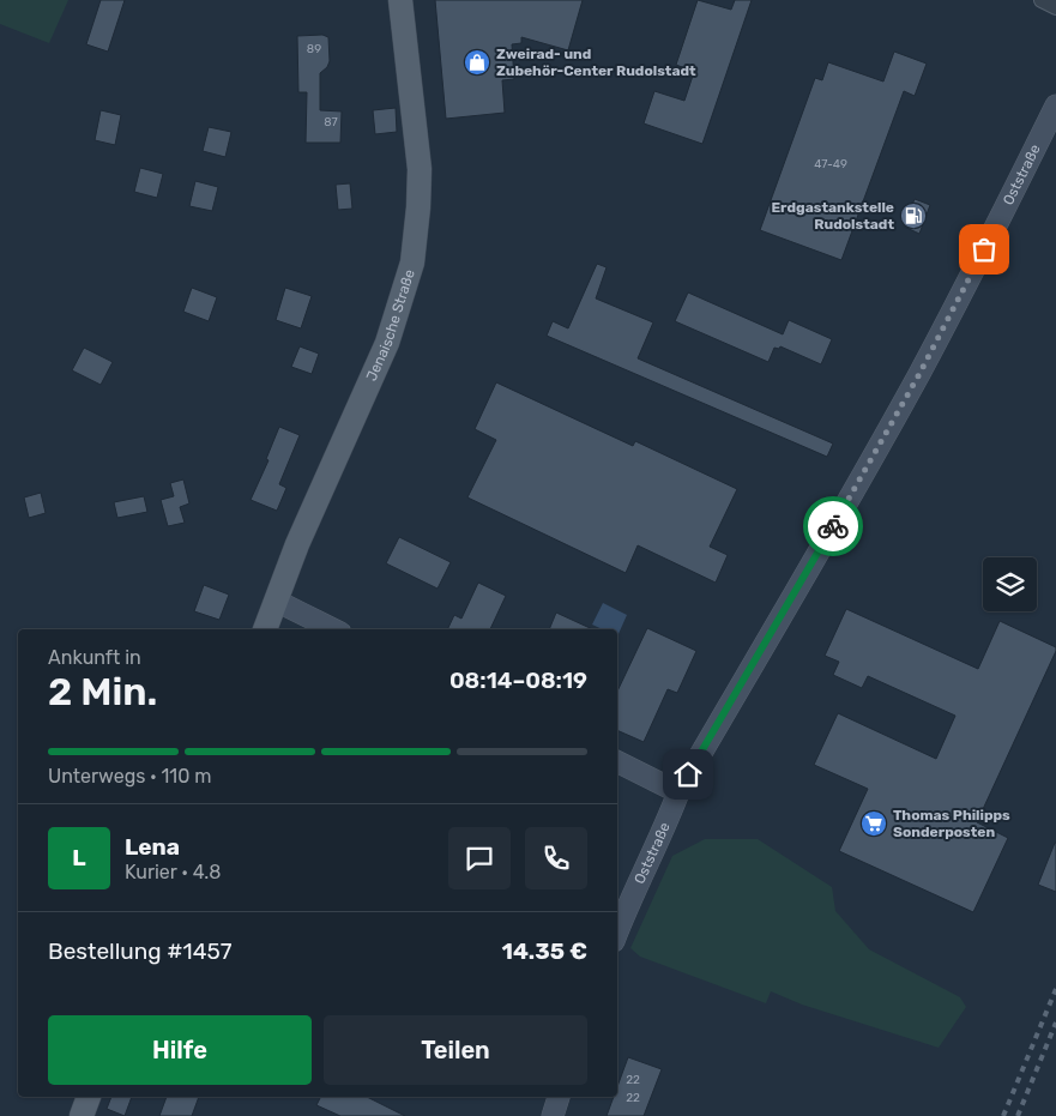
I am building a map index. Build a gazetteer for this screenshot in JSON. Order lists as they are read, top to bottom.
{
  "streets": {
    "main road": ["Jenaische Straße"],
    "street": ["Oststraße"]
  },
  "places": {
    "shop": ["Zweirad- und Zubehör-Center Rudolstadt"],
    "fuel station": ["Erdgastankstelle Rudolstadt"],
    "supermarket": ["Thomas Philipps Sonderposten"]
  },
  "house_numbers": [
    "89",
    "87",
    "47-49",
    "22",
    "22"
  ],
  "page": {
    "heading": ["2 Min.", "Ankunft in", "08:14–08:19"],
    "panel": [
      "Lena",
      "Kurier · 4.8",
      "Bestellung #1457",
      "14.35 €"
    ],
    "bar": "Unterwegs · 110 m",
    "round": "L",
    "buttons": ["Hilfe", "Teilen"]
  }
}
